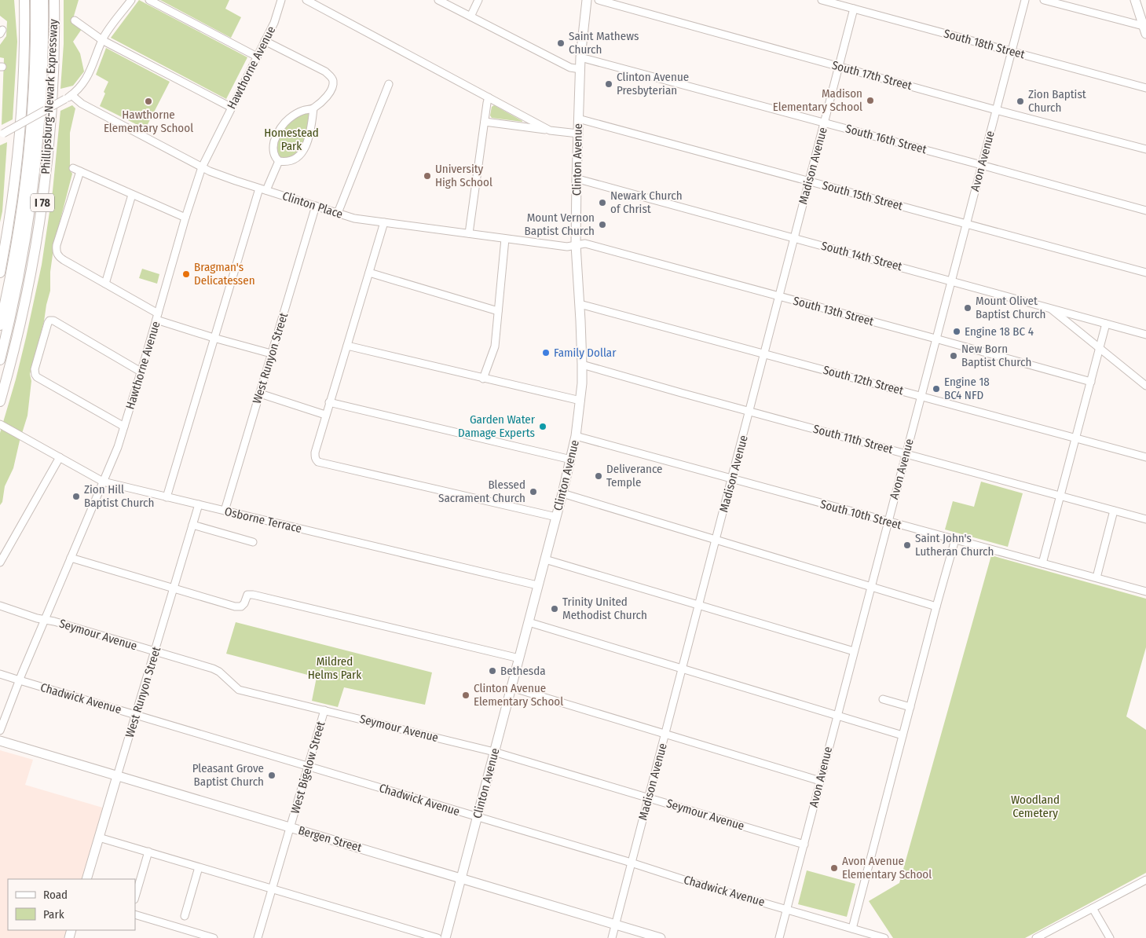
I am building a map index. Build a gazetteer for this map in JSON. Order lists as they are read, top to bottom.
{
  "streets": {
    "highway": ["Phillipsburg-Newark Expressway", "I 78"],
    "main road": ["Clinton Avenue", "West Runyon Street", "Bergen Street"],
    "street": [
      "South 18th Street",
      "Hawthorne Avenue",
      "South 17th Street",
      "South 16th Street",
      "Avon Avenue",
      "Madison Avenue",
      "South 15th Street",
      "Clinton Place",
      "South 14th Street",
      "South 13th Street",
      "South 12th Street",
      "South 11th Street",
      "South 10th Street",
      "Osborne Terrace",
      "Seymour Avenue",
      "Chadwick Avenue",
      "West Bigelow Street"
    ]
  },
  "crossings": [
    ["South 18th Street", "Avon Avenue"],
    ["South 18th Street", "Madison Avenue"],
    ["Hawthorne Avenue", "Clinton Place"],
    ["Hawthorne Avenue", "Osborne Terrace"],
    ["Hawthorne Avenue", "Seymour Avenue"],
    ["Hawthorne Avenue", "Chadwick Avenue"],
    ["South 17th Street", "Avon Avenue"],
    ["South 17th Street", "Madison Avenue"],
    ["South 16th Street", "Clinton Avenue"],
    ["South 16th Street", "Avon Avenue"],
    ["South 16th Street", "Madison Avenue"],
    ["Clinton Avenue", "South 15th Street"],
    ["Clinton Avenue", "Clinton Place"],
    ["Clinton Avenue", "South 14th Street"],
    ["Clinton Avenue", "South 13th Street"],
    ["Clinton Avenue", "South 12th Street"],
    ["Clinton Avenue", "South 11th Street"],
    ["Clinton Avenue", "South 10th Street"],
    ["Clinton Avenue", "Osborne Terrace"],
    ["Clinton Avenue", "Seymour Avenue"],
    ["Clinton Avenue", "Chadwick Avenue"],
    ["Clinton Avenue", "Bergen Street"],
    ["Avon Avenue", "South 15th Street"],
    ["Avon Avenue", "South 14th Street"],
    ["Avon Avenue", "South 13th Street"],
    ["Avon Avenue", "South 12th Street"],
    ["Avon Avenue", "South 11th Street"],
    ["Avon Avenue", "South 10th Street"],
    ["Avon Avenue", "Seymour Avenue"],
    ["Avon Avenue", "Chadwick Avenue"],
    ["Madison Avenue", "South 15th Street"],
    ["Madison Avenue", "South 14th Street"],
    ["Madison Avenue", "South 13th Street"],
    ["Madison Avenue", "South 12th Street"],
    ["Madison Avenue", "South 11th Street"],
    ["Madison Avenue", "South 10th Street"],
    ["Madison Avenue", "Seymour Avenue"],
    ["Madison Avenue", "Chadwick Avenue"],
    ["Madison Avenue", "Bergen Street"],
    ["Clinton Place", "South 13th Street"],
    ["Clinton Place", "West Runyon Street"],
    ["West Runyon Street", "Osborne Terrace"],
    ["West Runyon Street", "Seymour Avenue"],
    ["West Runyon Street", "Chadwick Avenue"],
    ["West Runyon Street", "Bergen Street"],
    ["Seymour Avenue", "West Bigelow Street"],
    ["Chadwick Avenue", "West Bigelow Street"],
    ["West Bigelow Street", "Bergen Street"]
  ],
  "parks": ["Homestead Park", "Mildred Helms Park", "Woodland Cemetery"],
  "places": [
    "Saint Mathews Church",
    "Clinton Avenue Presbyterian",
    "Madison Elementary School",
    "Hawthorne Elementary School",
    "Zion Baptist Church",
    "University High School",
    "Newark Church of Christ",
    "Mount Vernon Baptist Church",
    "Bragman's Delicatessen",
    "Mount Olivet Baptist Church",
    "Engine 18 BC 4",
    "Family Dollar",
    "New Born Baptist Church",
    "Engine 18 BC4 NFD",
    "Garden Water Damage Experts",
    "Deliverance Temple",
    "Blessed Sacrament Church",
    "Zion Hill Baptist Church",
    "Saint John's Lutheran Church",
    "Trinity United Methodist Church",
    "Bethesda",
    "Clinton Avenue Elementary School",
    "Pleasant Grove Baptist Church",
    "Avon Avenue Elementary School"
  ],
  "legend": ["Road", "Park"]
}
